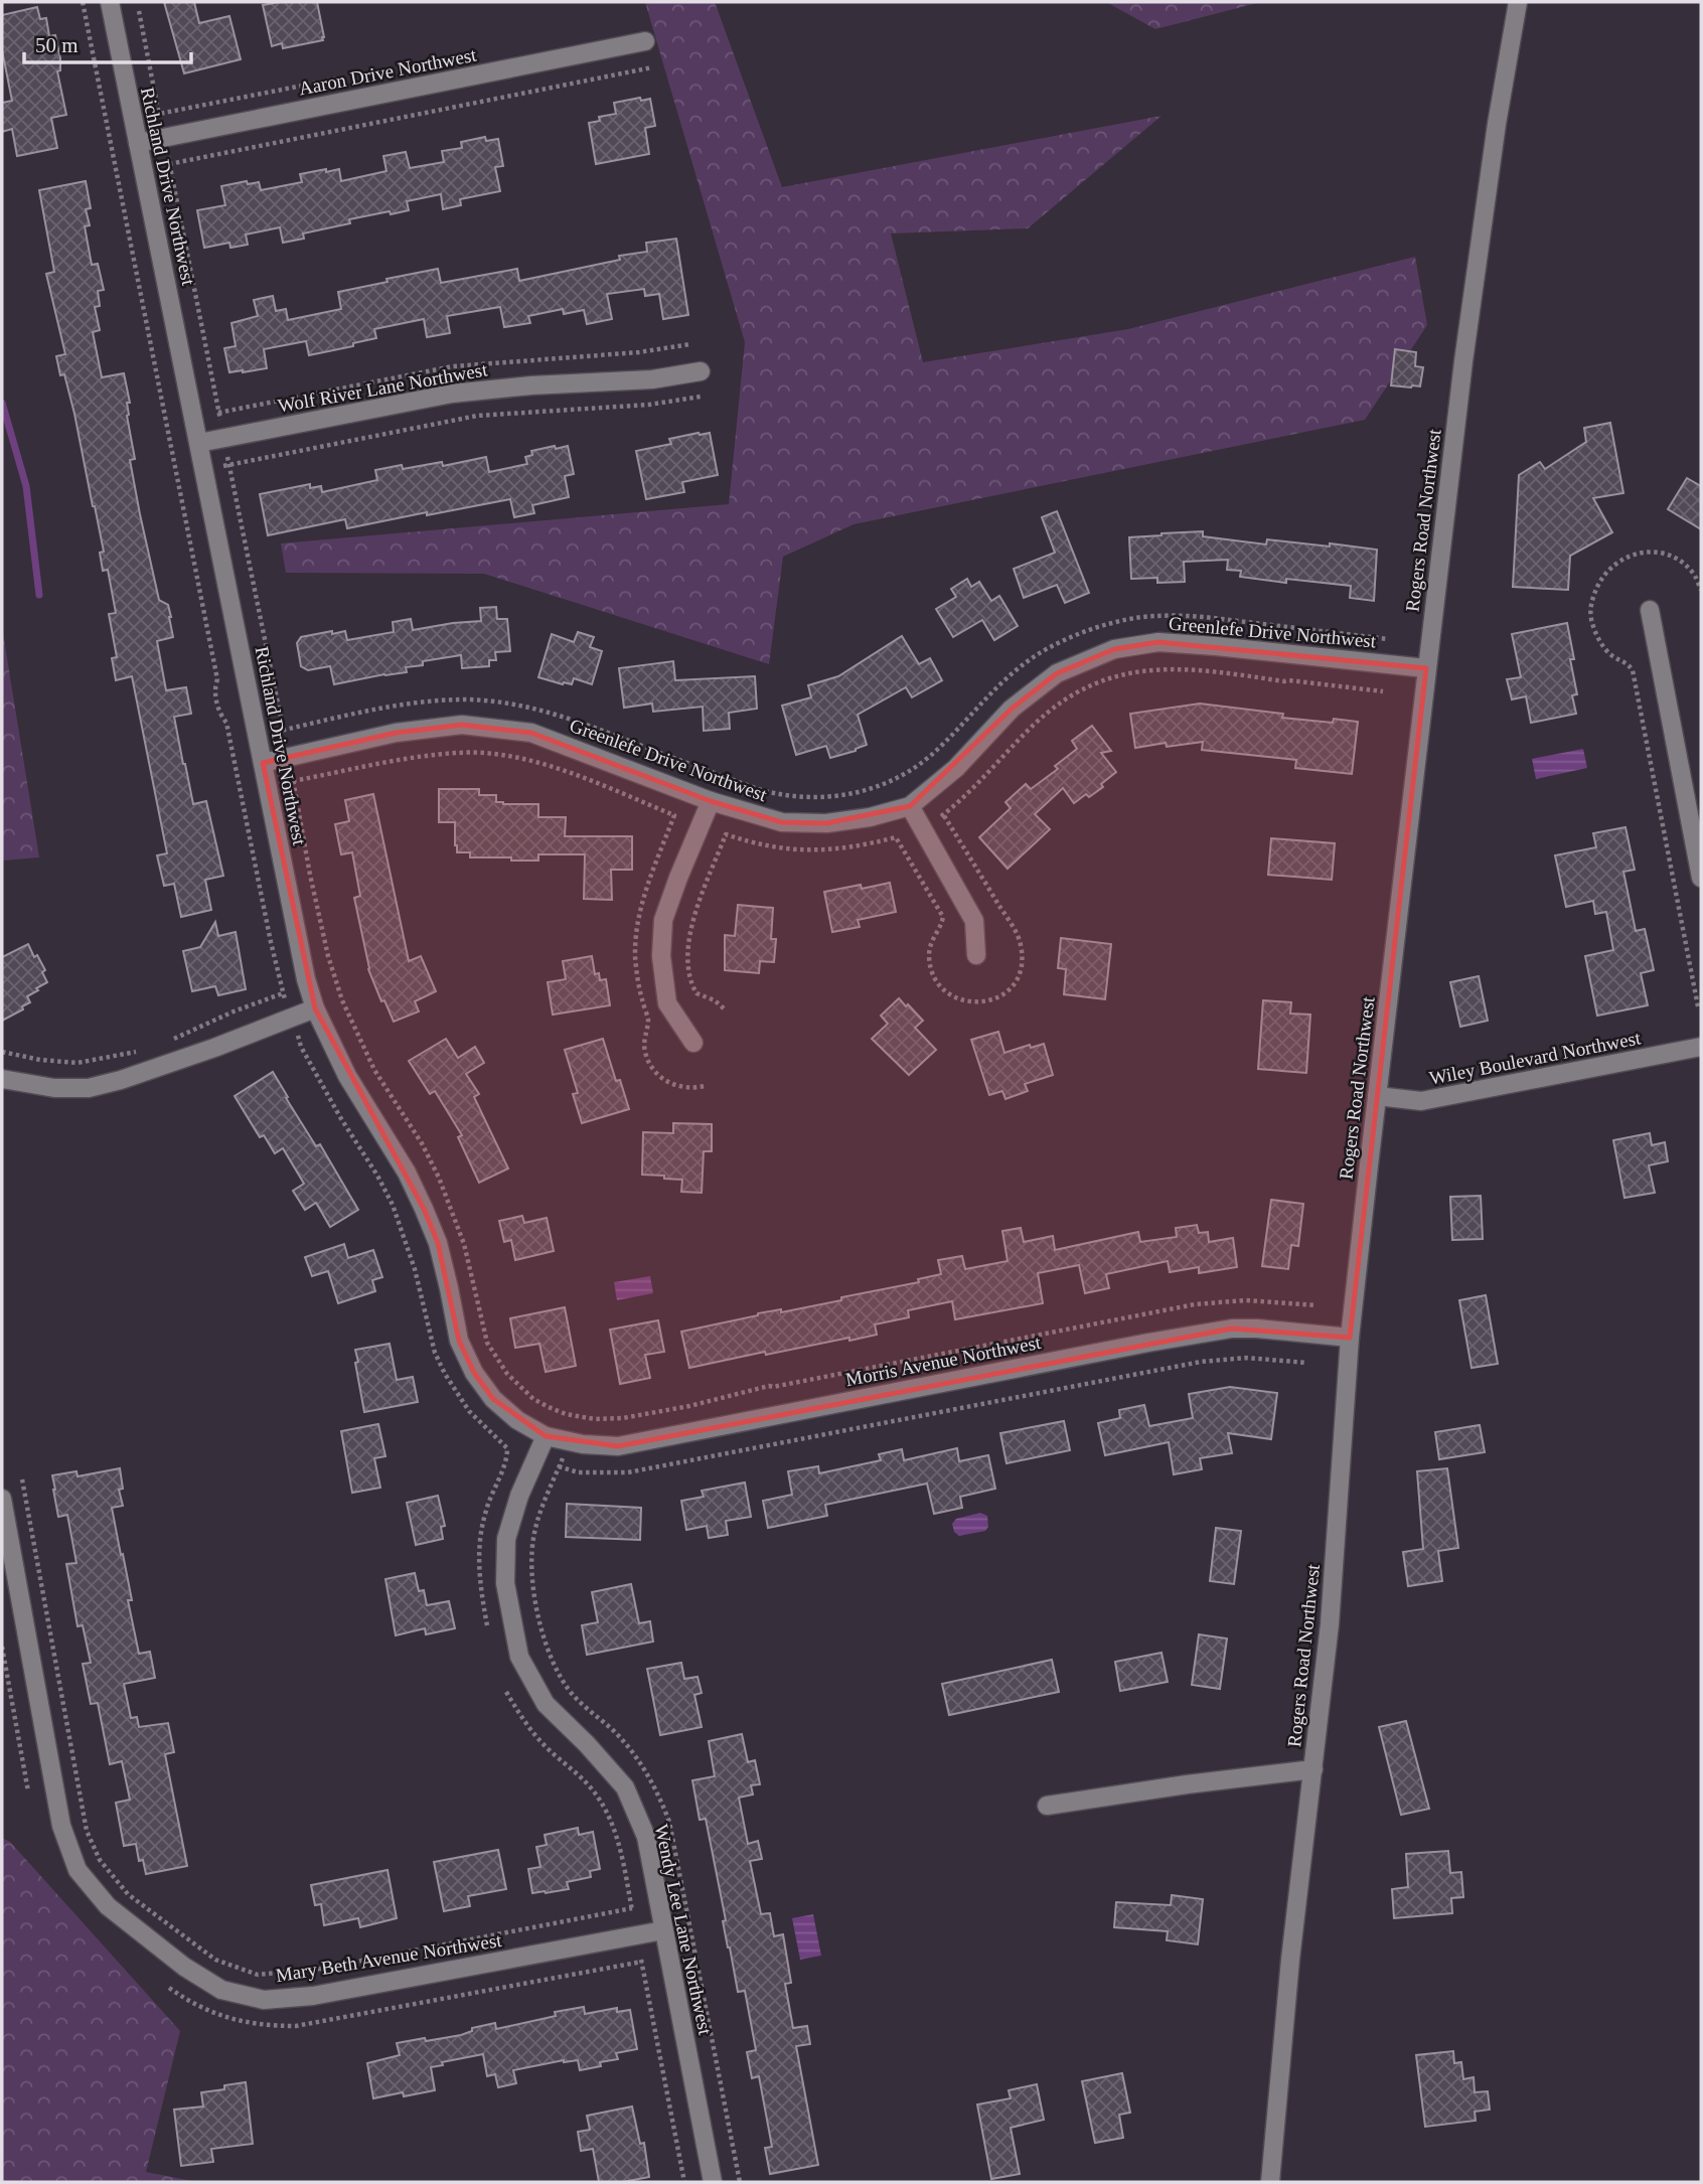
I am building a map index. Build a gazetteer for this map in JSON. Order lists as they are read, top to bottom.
{
  "streets": {
    "street": [
      "Aaron Drive Northwest",
      "Richland Drive Northwest",
      "Wolf River Lane Northwest",
      "Rogers Road Northwest",
      "Greenlefe Drive Northwest",
      "Wiley Boulevard Northwest",
      "Morris Avenue Northwest",
      "Wendy Lee Lane Northwest",
      "Mary Beth Avenue Northwest"
    ]
  },
  "crossings": [
    ["Aaron Drive Northwest", "Richland Drive Northwest"],
    ["Richland Drive Northwest", "Wolf River Lane Northwest"],
    ["Richland Drive Northwest", "Greenlefe Drive Northwest"],
    ["Richland Drive Northwest", "Morris Avenue Northwest"],
    ["Richland Drive Northwest", "Wendy Lee Lane Northwest"],
    ["Rogers Road Northwest", "Greenlefe Drive Northwest"],
    ["Rogers Road Northwest", "Wiley Boulevard Northwest"],
    ["Rogers Road Northwest", "Morris Avenue Northwest"],
    ["Morris Avenue Northwest", "Wendy Lee Lane Northwest"],
    ["Wendy Lee Lane Northwest", "Mary Beth Avenue Northwest"]
  ],
  "scale_bar": "50 m"
}
